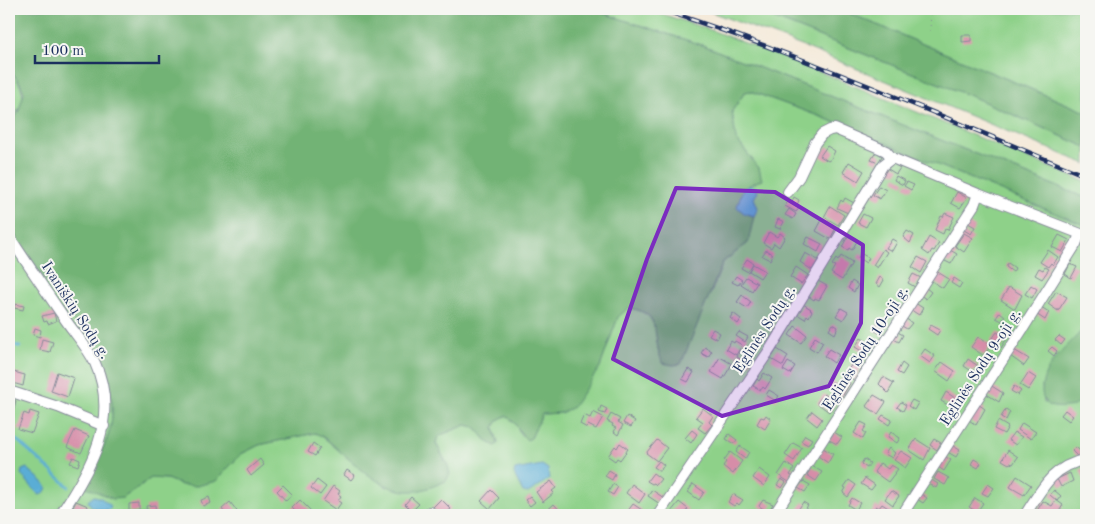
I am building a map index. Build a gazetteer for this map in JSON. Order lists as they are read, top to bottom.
{
  "streets": {
    "street": [
      "Ivaniškių Sodų g.",
      "Eglinės Sodų g.",
      "Eglinės Sodų 10-oji g.",
      "Eglinės Sodų 9-oji g."
    ]
  },
  "scale_bar": "100 m"
}
